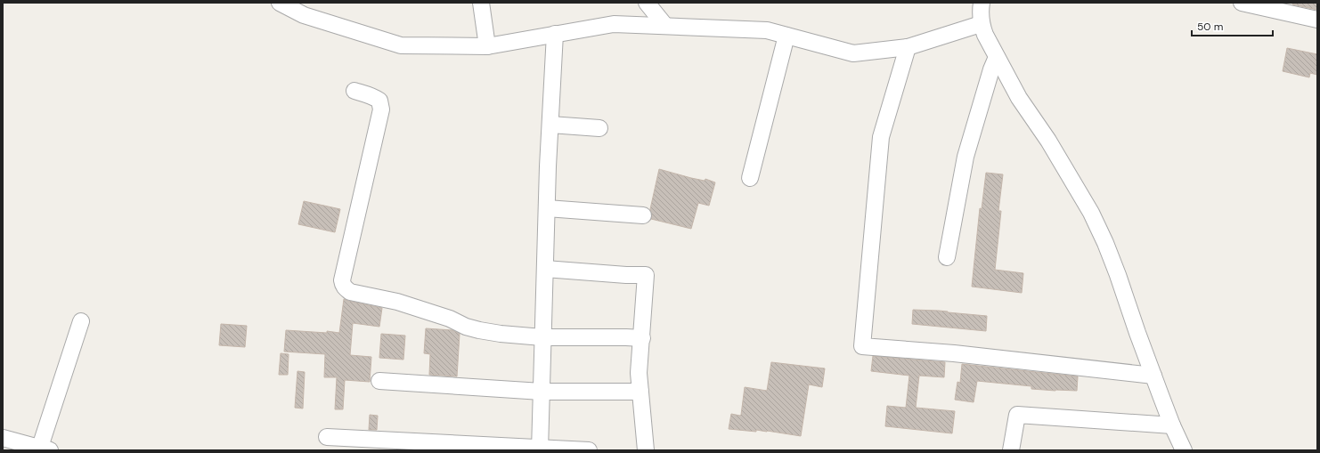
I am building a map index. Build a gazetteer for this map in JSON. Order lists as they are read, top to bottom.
{
  "scale_bar": "50 m"
}
